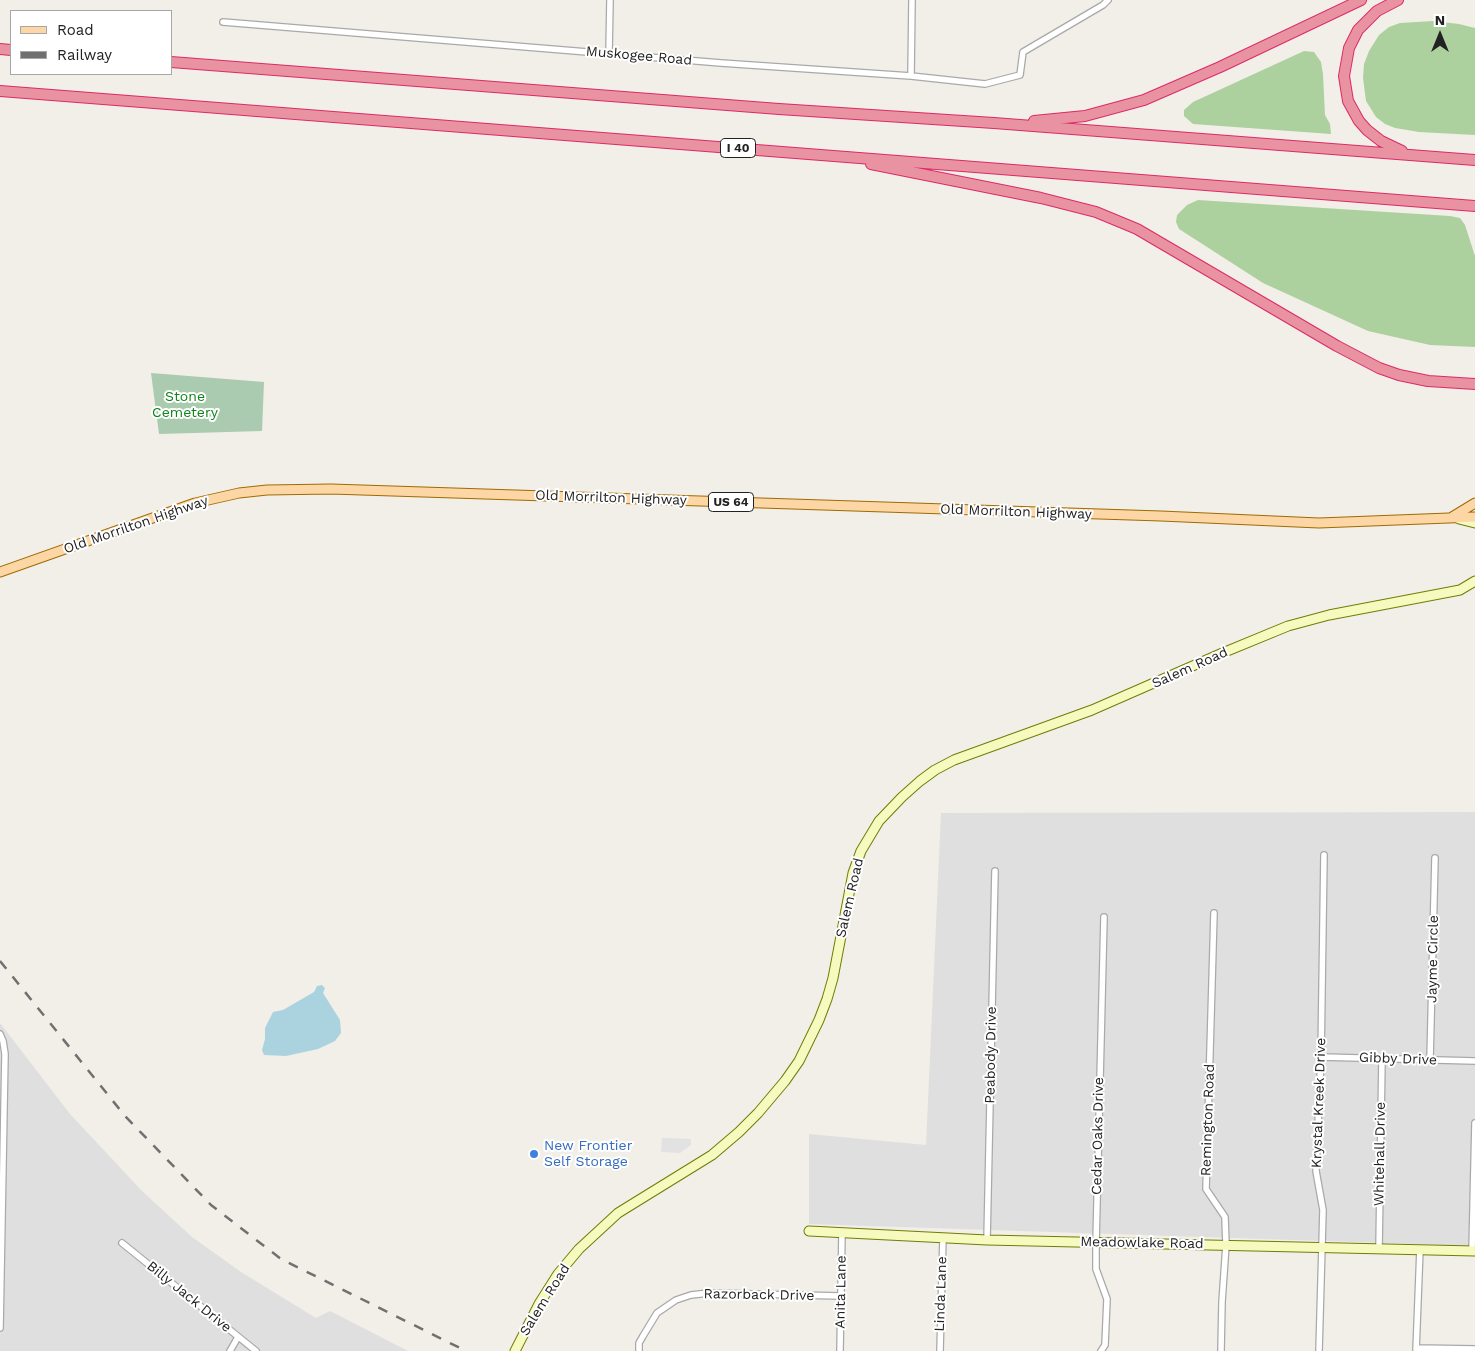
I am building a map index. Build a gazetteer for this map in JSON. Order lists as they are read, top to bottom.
{
  "streets": {
    "highway": ["I 40"],
    "main road": [
      "Old Morrilton Highway",
      "US 64",
      "Salem Road",
      "Meadowlake Road"
    ],
    "street": [
      "Muskogee Road",
      "Jayme Circle",
      "Peabody Drive",
      "Gibby Drive",
      "Krystal Kreek Drive",
      "Remington Road",
      "Cedar Oaks Drive",
      "Whitehall Drive",
      "Anita Lane",
      "Linda Lane",
      "Razorback Drive",
      "Billy Jack Drive"
    ]
  },
  "crossings": [
    ["Jayme Circle", "Gibby Drive"],
    ["Peabody Drive", "Meadowlake Road"],
    ["Gibby Drive", "Krystal Kreek Drive"],
    ["Gibby Drive", "Whitehall Drive"],
    ["Krystal Kreek Drive", "Meadowlake Road"],
    ["Remington Road", "Meadowlake Road"],
    ["Cedar Oaks Drive", "Meadowlake Road"],
    ["Whitehall Drive", "Meadowlake Road"],
    ["Meadowlake Road", "Anita Lane"],
    ["Meadowlake Road", "Linda Lane"],
    ["Anita Lane", "Razorback Drive"]
  ],
  "parks": ["Stone Cemetery"],
  "places": ["New Frontier Self Storage"],
  "legend": ["Road", "Railway"],
  "north": "top"
}
